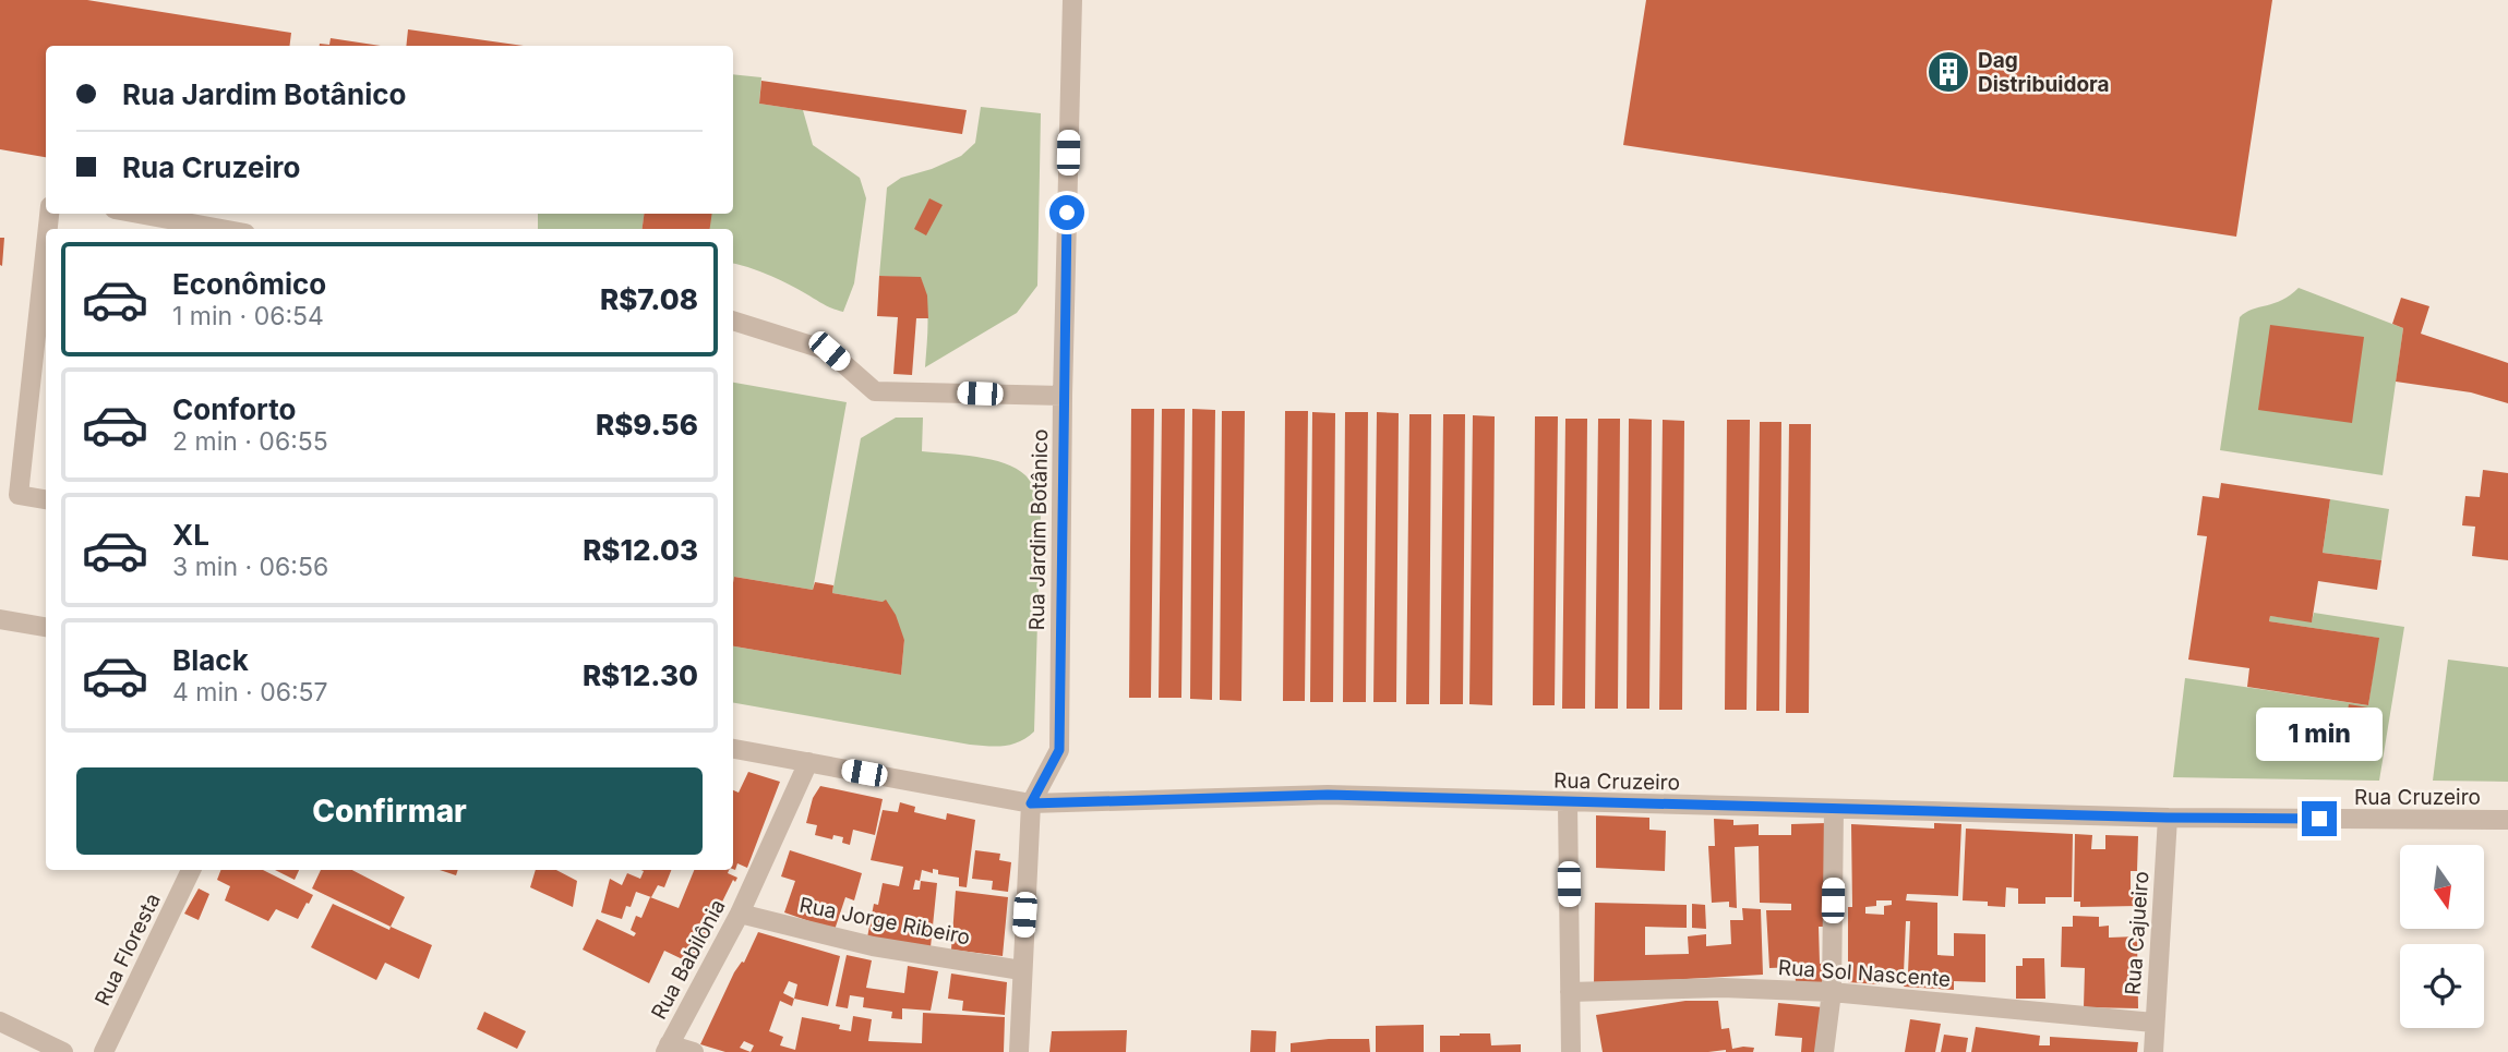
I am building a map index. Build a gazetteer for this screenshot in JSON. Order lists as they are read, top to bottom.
{
  "streets": {
    "street": [
      "Rua Jardim Botânico",
      "Rua Cruzeiro",
      "Rua Jorge Ribeiro",
      "Rua Cajueiro",
      "Rua Floresta",
      "Rua Babilônia",
      "Rua Sol Nascente"
    ]
  },
  "crossings": [
    ["Rua Jardim Botânico", "Rua Cruzeiro"],
    ["Rua Jardim Botânico", "Rua Jorge Ribeiro"],
    ["Rua Cruzeiro", "Rua Cajueiro"],
    ["Rua Cruzeiro", "Rua Babilônia"],
    ["Rua Jorge Ribeiro", "Rua Babilônia"],
    ["Rua Cajueiro", "Rua Sol Nascente"]
  ],
  "places": {
    "building": ["Dag Distribuidora"]
  },
  "north": "bottom",
  "page": {
    "banner": ["Rua Jardim Botânico", "Rua Cruzeiro"],
    "list": [
      {
        "name": "Econômico",
        "note": "1 min · 06:54",
        "value": "R$7.08"
      },
      {
        "name": "Conforto",
        "note": "2 min · 06:55",
        "value": "R$9.56"
      },
      {
        "name": "XL",
        "note": "3 min · 06:56",
        "value": "R$12.03"
      },
      {
        "name": "Black",
        "note": "4 min · 06:57",
        "value": "R$12.30"
      }
    ],
    "bubble": "1 min",
    "buttons": "Confirmar"
  }
}
